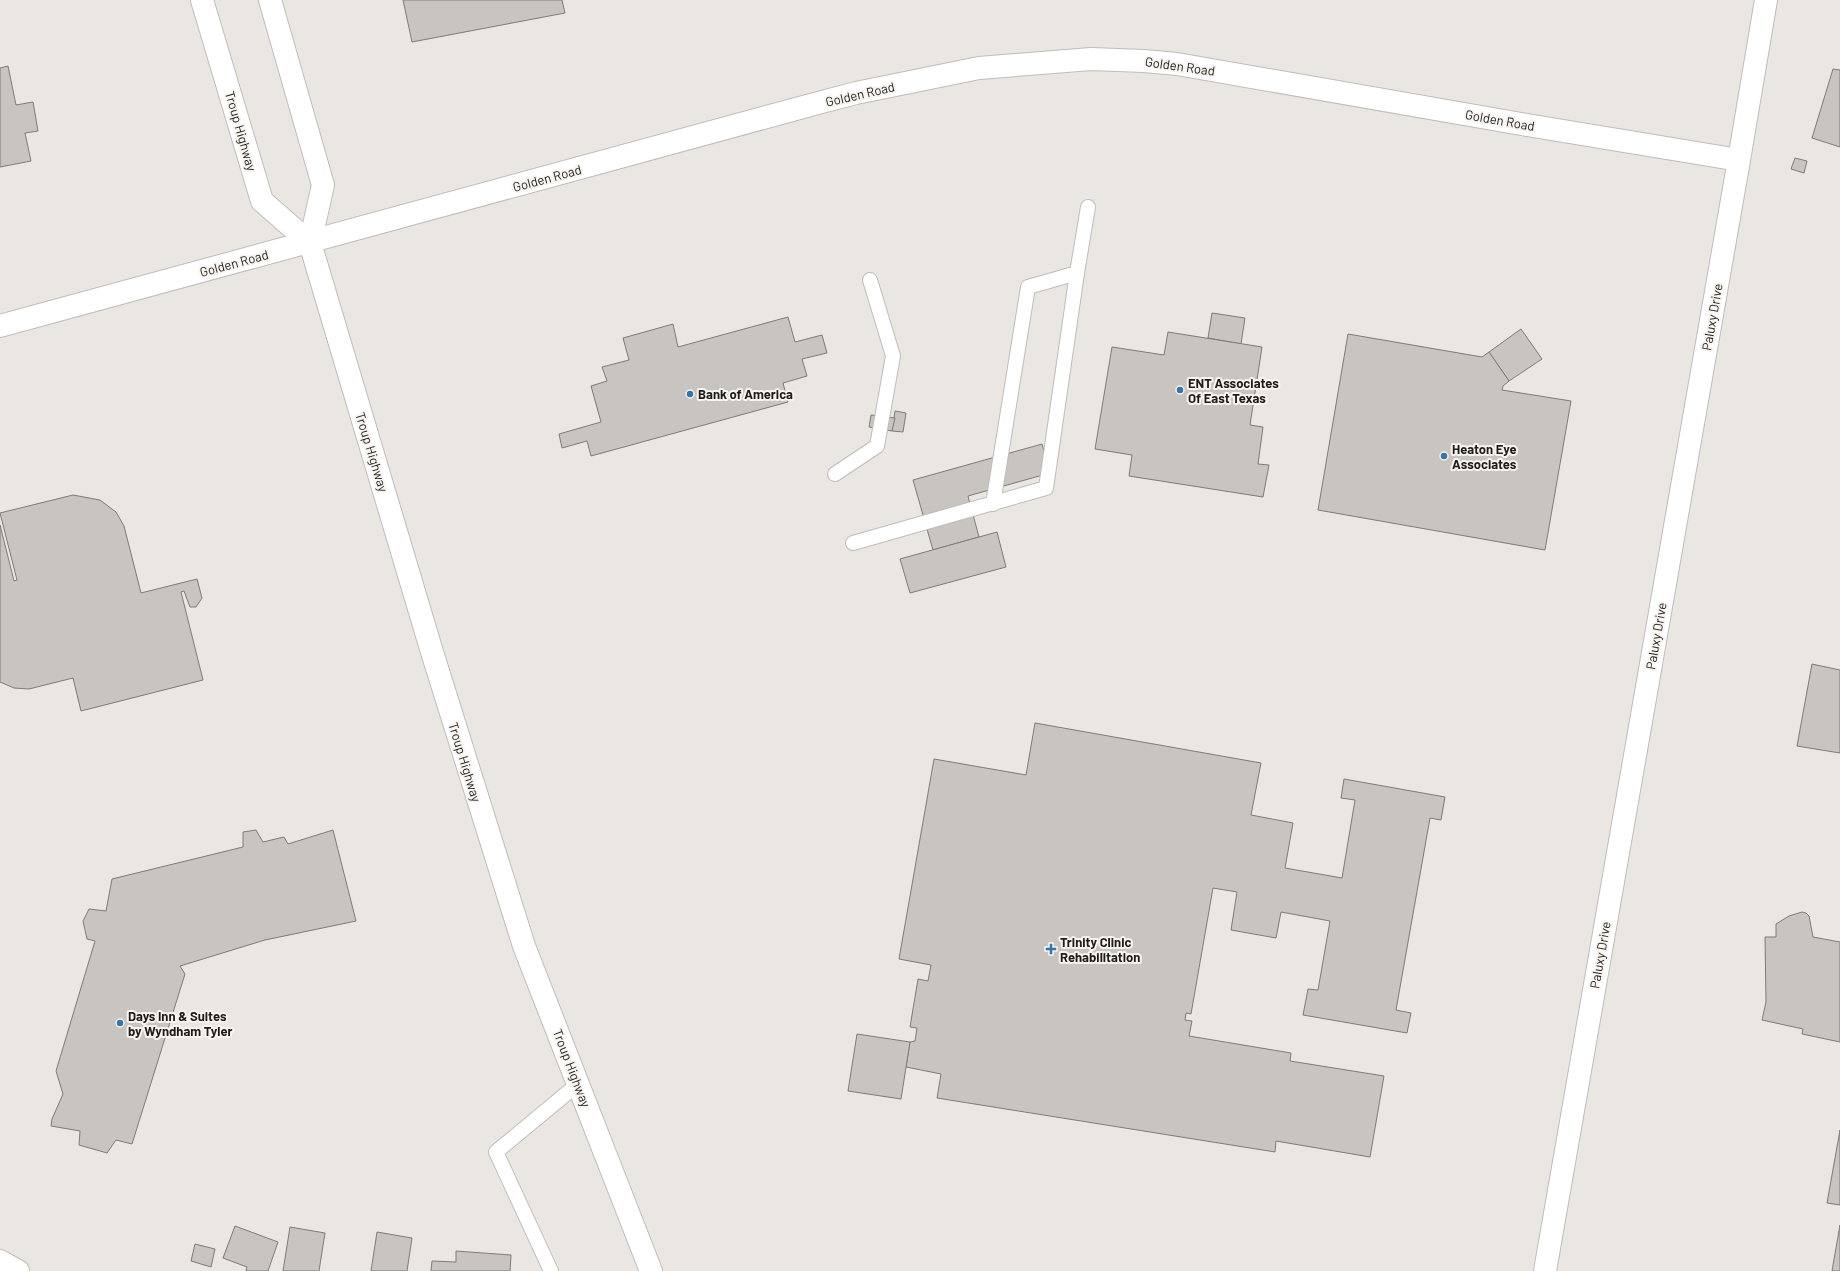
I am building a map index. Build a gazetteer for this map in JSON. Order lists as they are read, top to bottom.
{
  "streets": {
    "street": ["Golden Road", "Troup Highway", "Paluxy Drive"]
  },
  "crossings": [
    ["Golden Road", "Troup Highway"],
    ["Golden Road", "Paluxy Drive"]
  ],
  "places": {
    "other": [
      "ENT Associates Of East Texas",
      "Bank of America",
      "Heaton Eye Associates",
      "Days Inn & Suites by Wyndham Tyler"
    ],
    "health": ["Trinity Clinic Rehabilitation"]
  }
}
